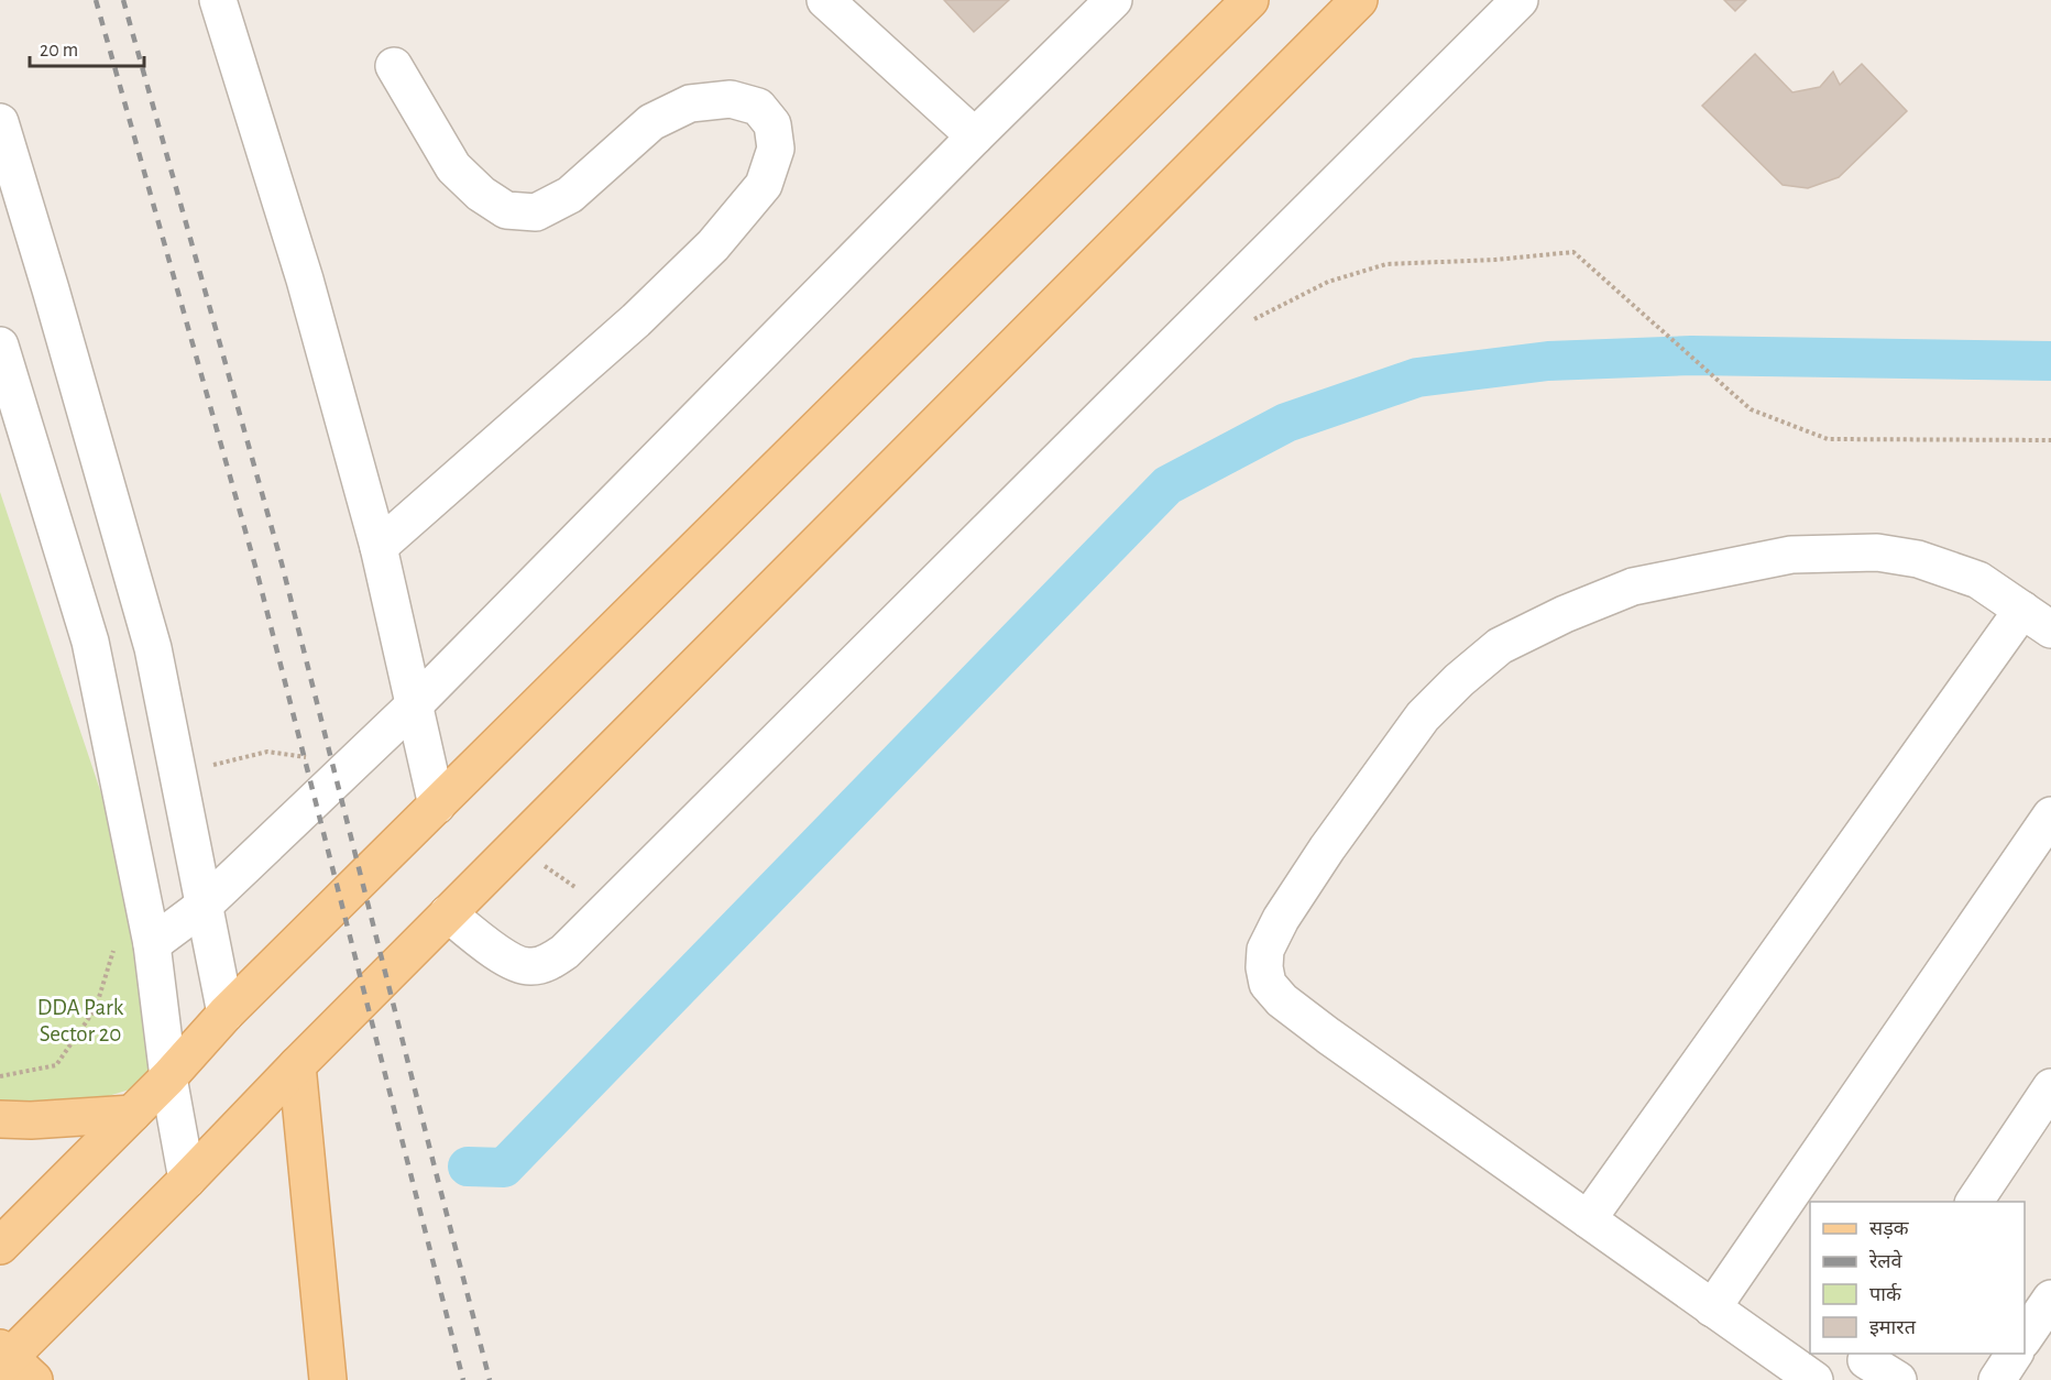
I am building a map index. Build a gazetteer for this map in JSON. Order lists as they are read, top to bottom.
{
  "parks": ["DDA Park Sector 20"],
  "legend": [
    "सड़क",
    "रेलवे",
    "पार्क",
    "इमारत"
  ],
  "scale_bar": "20 m"
}
